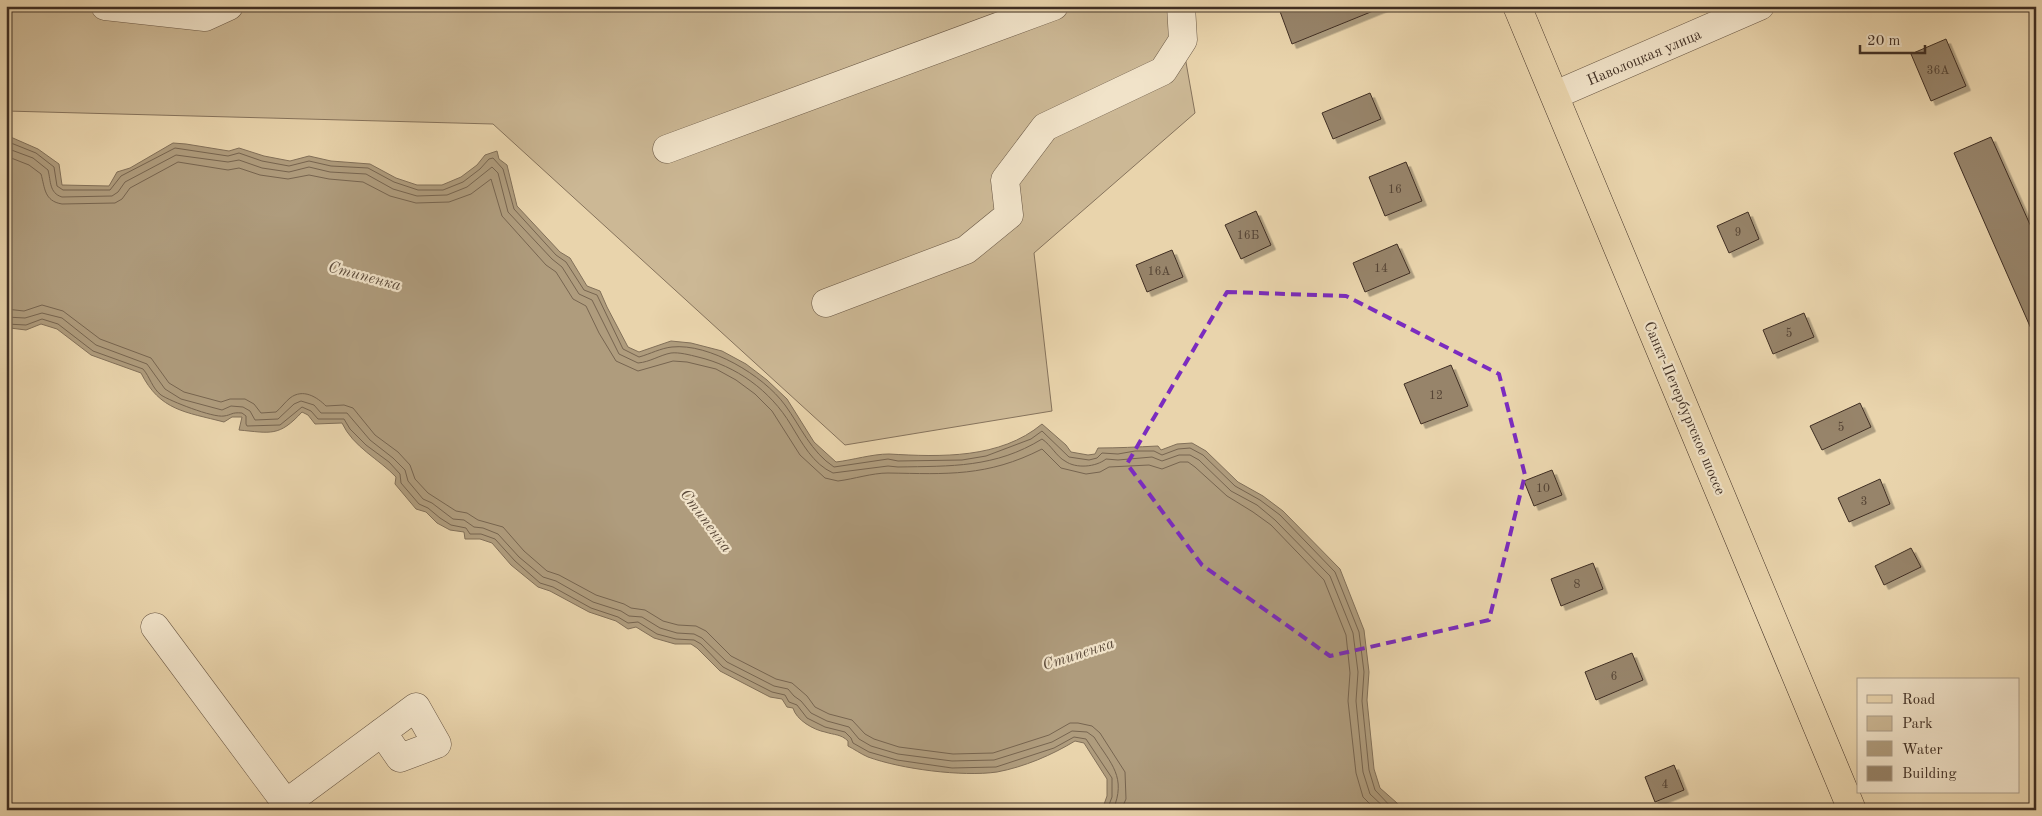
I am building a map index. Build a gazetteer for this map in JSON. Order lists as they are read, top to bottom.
{
  "streets": {
    "main road": ["Санкт-Петербургское шоссе"],
    "street": ["Наволоцкая улица"]
  },
  "crossings": [
    ["Наволоцкая улица", "Санкт-Петербургское шоссе"]
  ],
  "water": ["Стипенка"],
  "house_numbers": [
    "36А",
    "16",
    "9",
    "16Б",
    "14",
    "16А",
    "5",
    "12",
    "5",
    "10",
    "3",
    "8",
    "6",
    "4"
  ],
  "legend": [
    "Road",
    "Park",
    "Water",
    "Building"
  ],
  "scale_bar": "20 m"
}
